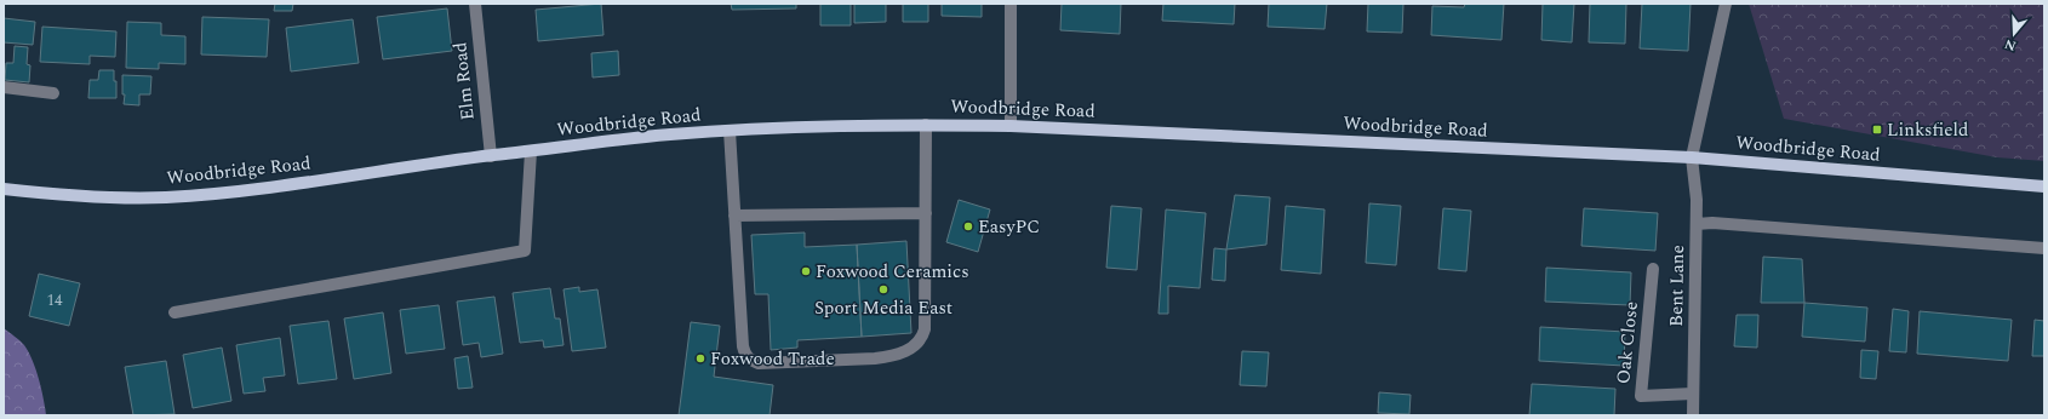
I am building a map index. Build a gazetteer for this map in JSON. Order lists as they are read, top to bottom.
{
  "streets": {
    "main road": ["Woodbridge Road"],
    "street": ["Elm Road", "Bent Lane", "Oak Close"]
  },
  "crossings": [
    ["Elm Road", "Woodbridge Road"],
    ["Woodbridge Road", "Bent Lane"],
    ["Bent Lane", "Oak Close"]
  ],
  "places": {
    "transit": ["Linksfield"],
    "other": [
      "EasyPC",
      "Foxwood Ceramics",
      "Sport Media East",
      "Foxwood Trade"
    ]
  },
  "house_numbers": ["14"],
  "north": "bottom"
}
